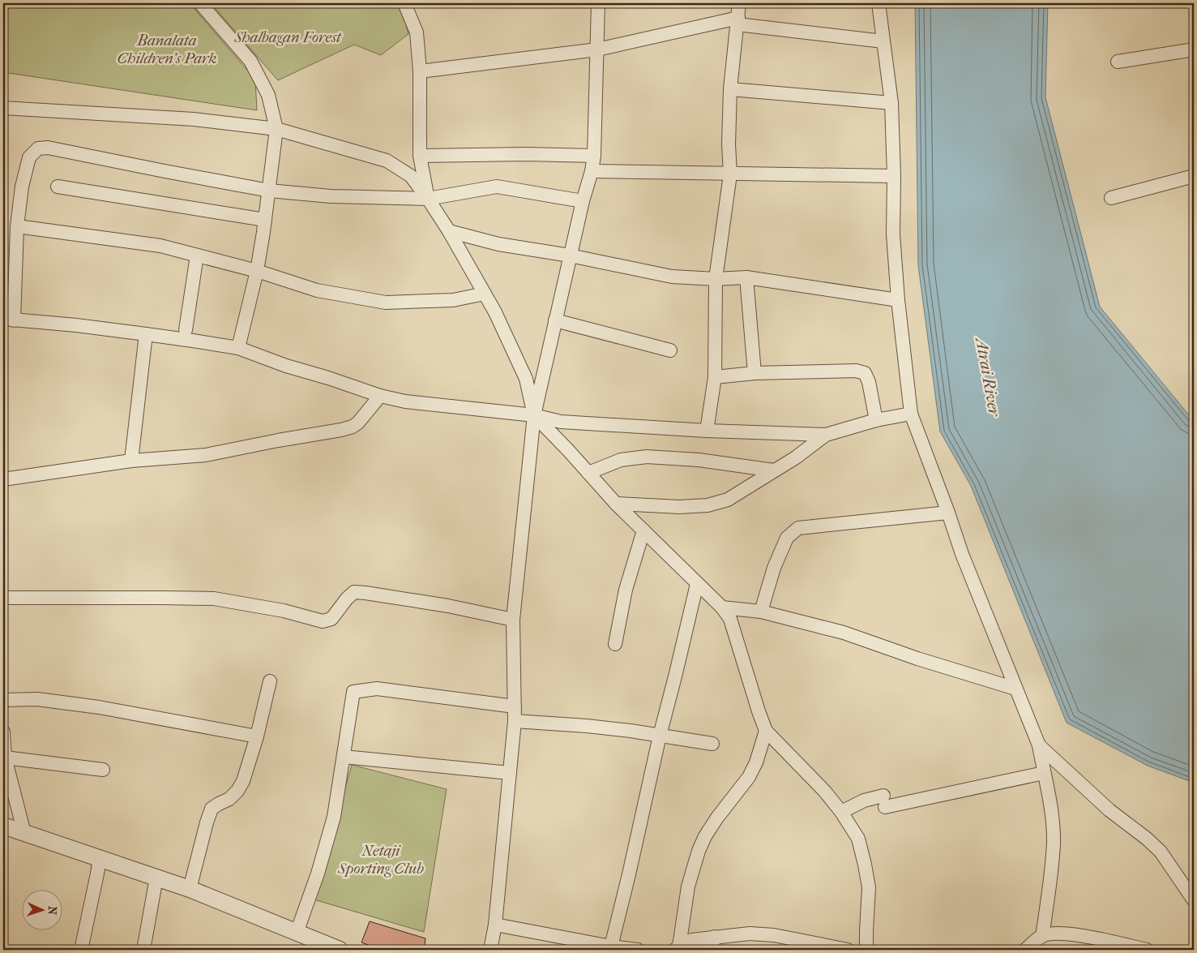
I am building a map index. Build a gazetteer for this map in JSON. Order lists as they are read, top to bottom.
{
  "water": ["Atrai River"],
  "parks": ["Shalbagan Forest", "Banalata Children's Park", "Netaji Sporting Club"],
  "north": "right"
}
